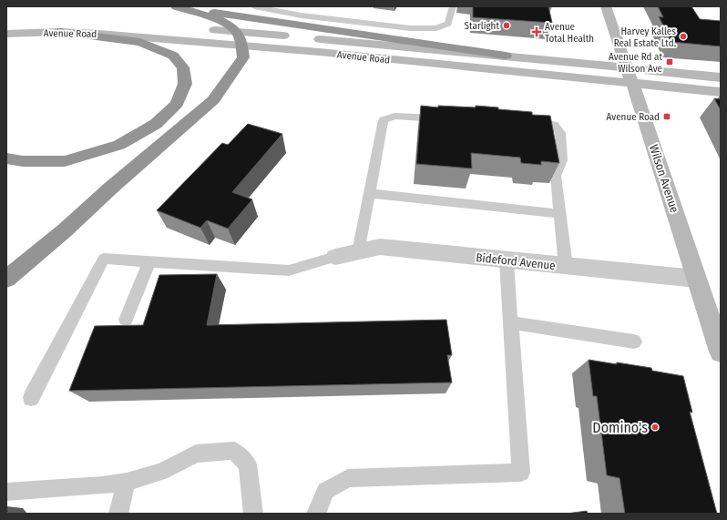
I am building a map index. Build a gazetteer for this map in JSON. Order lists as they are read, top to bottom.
{
  "streets": {
    "main road": ["Avenue Road", "Wilson Avenue"],
    "street": ["Bideford Avenue"]
  },
  "crossings": [
    ["Avenue Road", "Wilson Avenue"],
    ["Wilson Avenue", "Bideford Avenue"]
  ],
  "places": {
    "other": ["Starlight", "Harvey Kalles Real Estate Ltd.", "Domino's"],
    "health": ["Avenue Total Health"],
    "transit": ["Avenue Rd at Wilson Ave", "Avenue Road"]
  }
}
